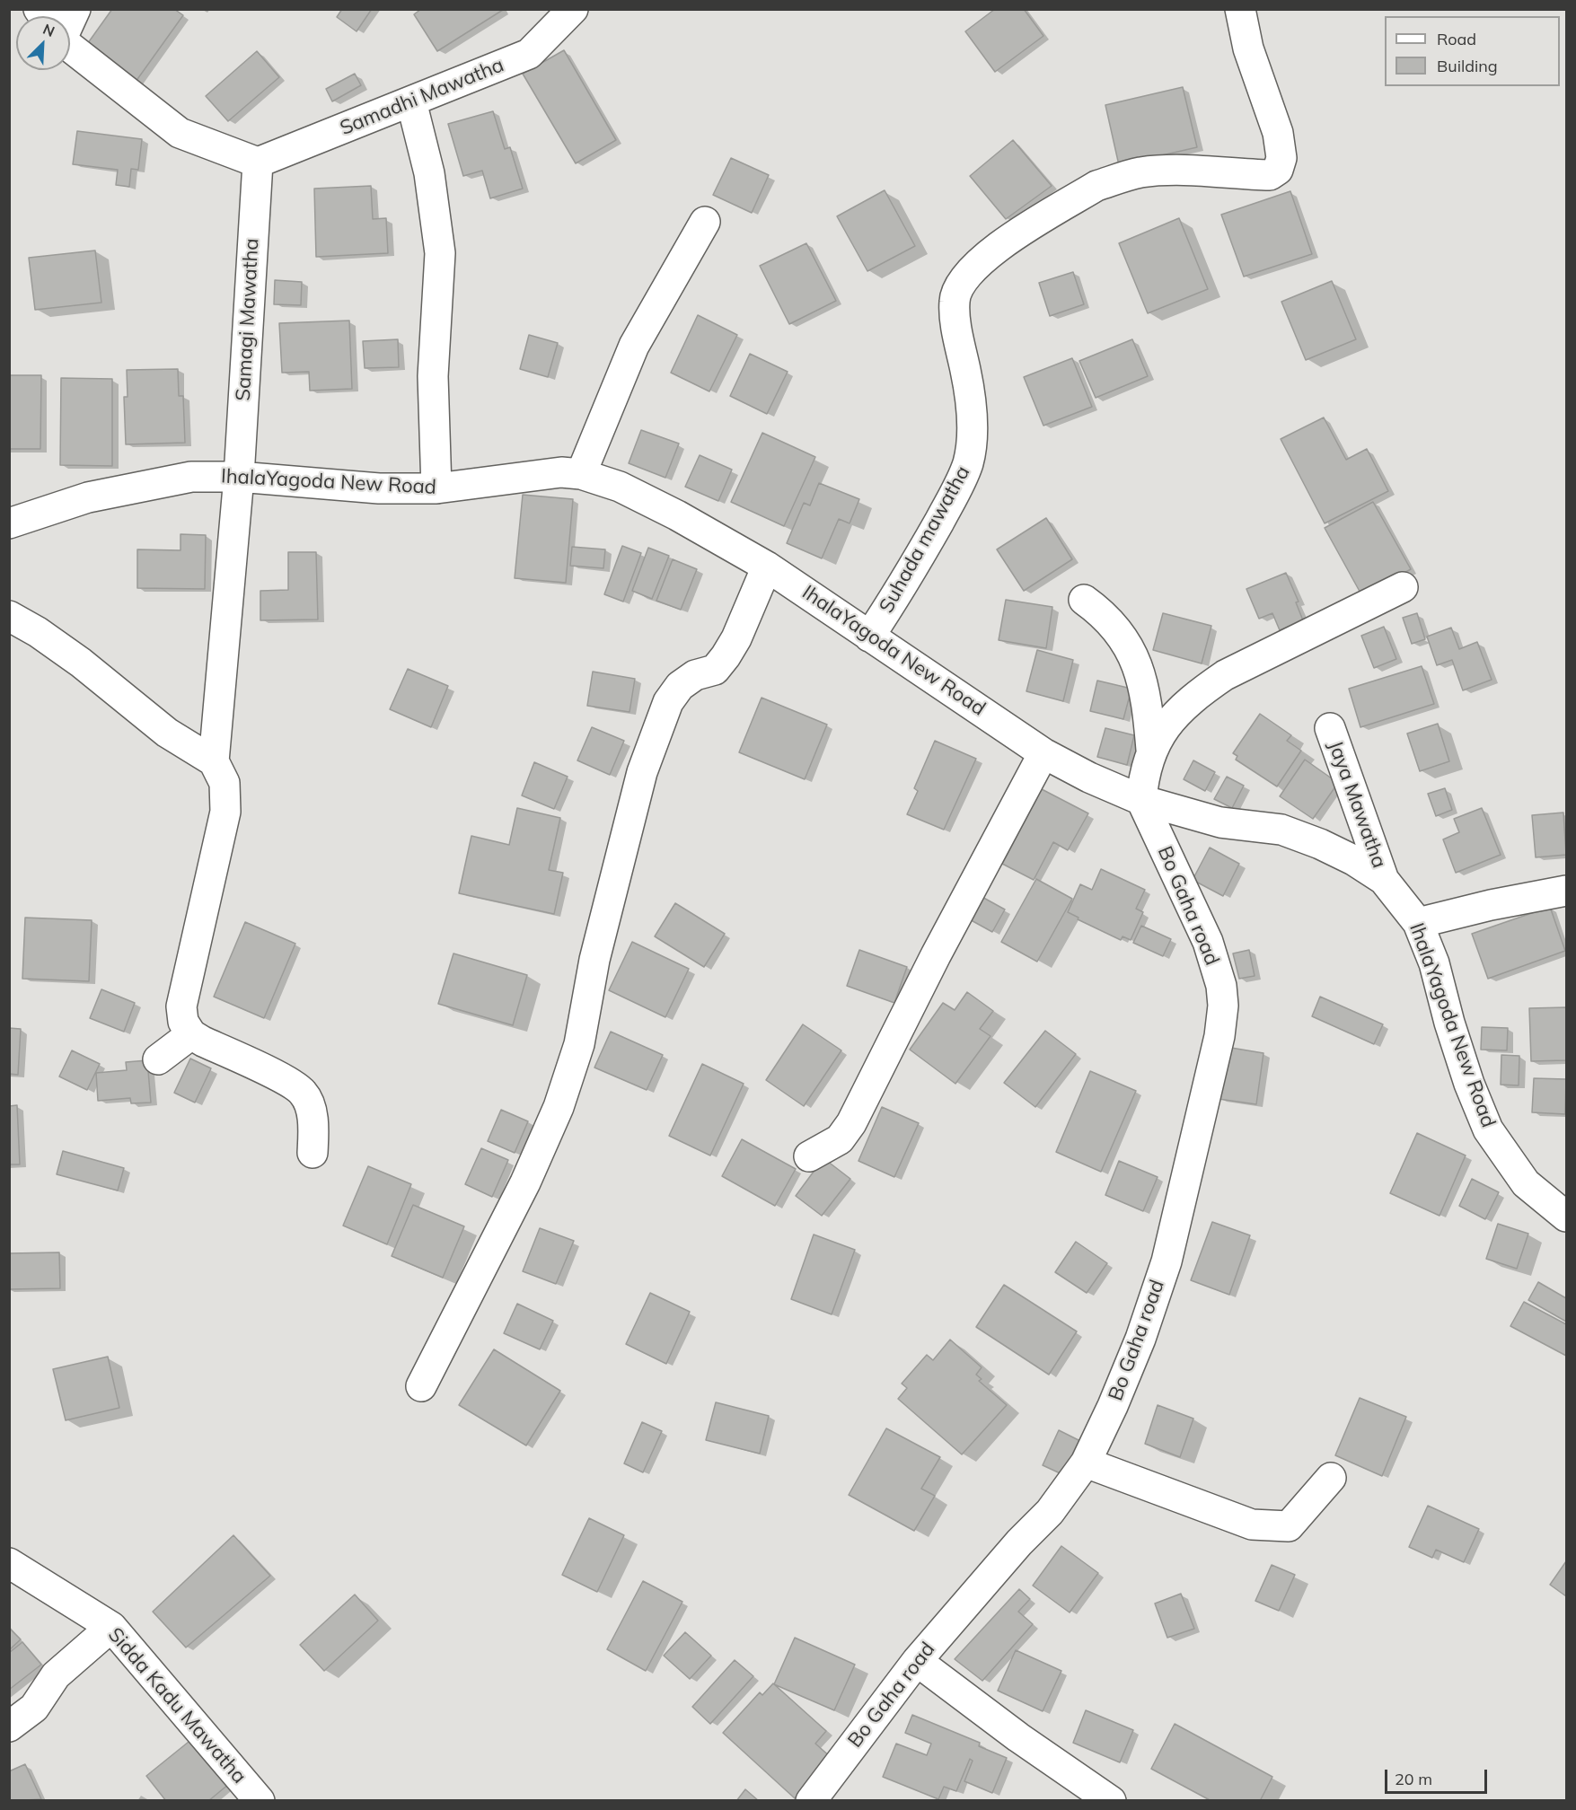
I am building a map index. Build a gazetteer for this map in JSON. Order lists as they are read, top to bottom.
{
  "streets": {
    "street": [
      "Samadhi Mawatha",
      "Samagi Mawatha",
      "IhalaYagoda New Road",
      "Suhada mawatha",
      "Jaya Mawatha",
      "Bo Gaha road",
      "Sidda Kadu Mawatha"
    ]
  },
  "crossings": [
    ["Samadhi Mawatha", "Samagi Mawatha"],
    ["Samagi Mawatha", "IhalaYagoda New Road"],
    ["IhalaYagoda New Road", "Suhada mawatha"],
    ["IhalaYagoda New Road", "Jaya Mawatha"],
    ["IhalaYagoda New Road", "Bo Gaha road"]
  ],
  "legend": ["Road", "Building"],
  "scale_bar": "20 m",
  "north": "top right"
}
